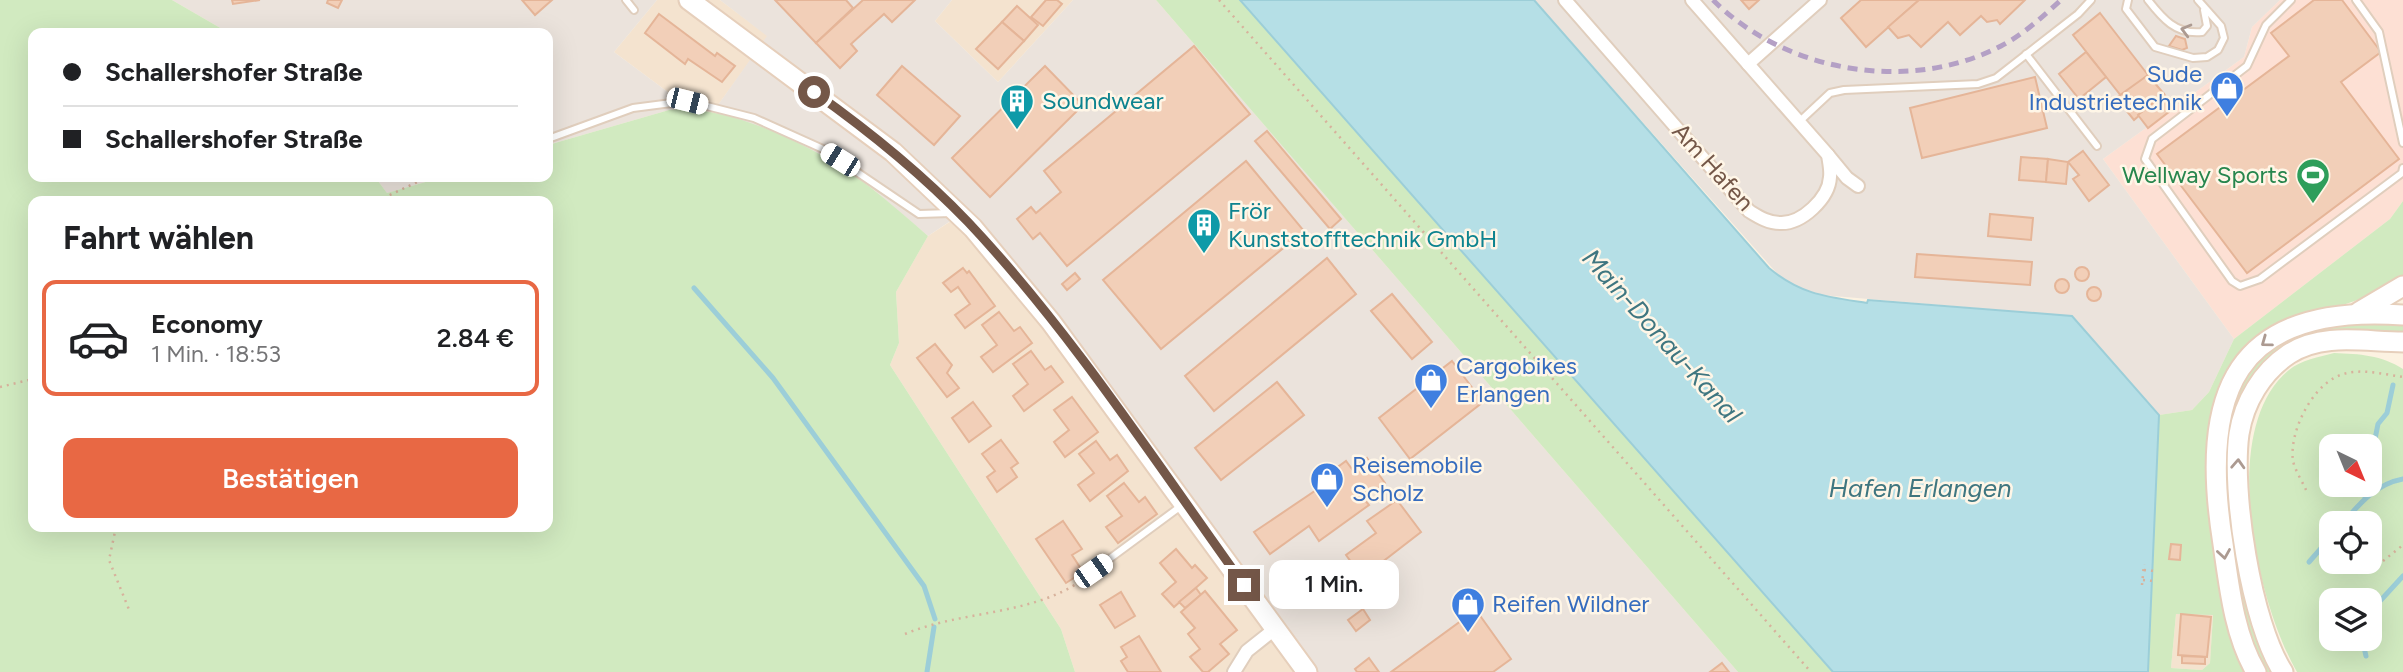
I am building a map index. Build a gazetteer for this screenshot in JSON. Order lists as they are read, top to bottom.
{
  "streets": {
    "street": ["Am Hafen"]
  },
  "water": ["Main-Donau-Kanal", "Hafen Erlangen"],
  "places": {
    "shop": [
      "Sude Industrietechnik",
      "Cargobikes Erlangen",
      "Reisemobile Scholz",
      "Reifen Wildner"
    ],
    "building": ["Soundwear", "Frör Kunststofftechnik GmbH"],
    "sports": ["Wellway Sports"]
  },
  "north": "bottom right",
  "page": {
    "banner": ["Schallershofer Straße", "Schallershofer Straße"],
    "heading": "Fahrt wählen",
    "list": [
      {
        "name": "Economy",
        "note": "1 Min. · 18:53",
        "value": "2.84 €"
      }
    ],
    "buttons": "Bestätigen",
    "bubble": "1 Min."
  }
}
